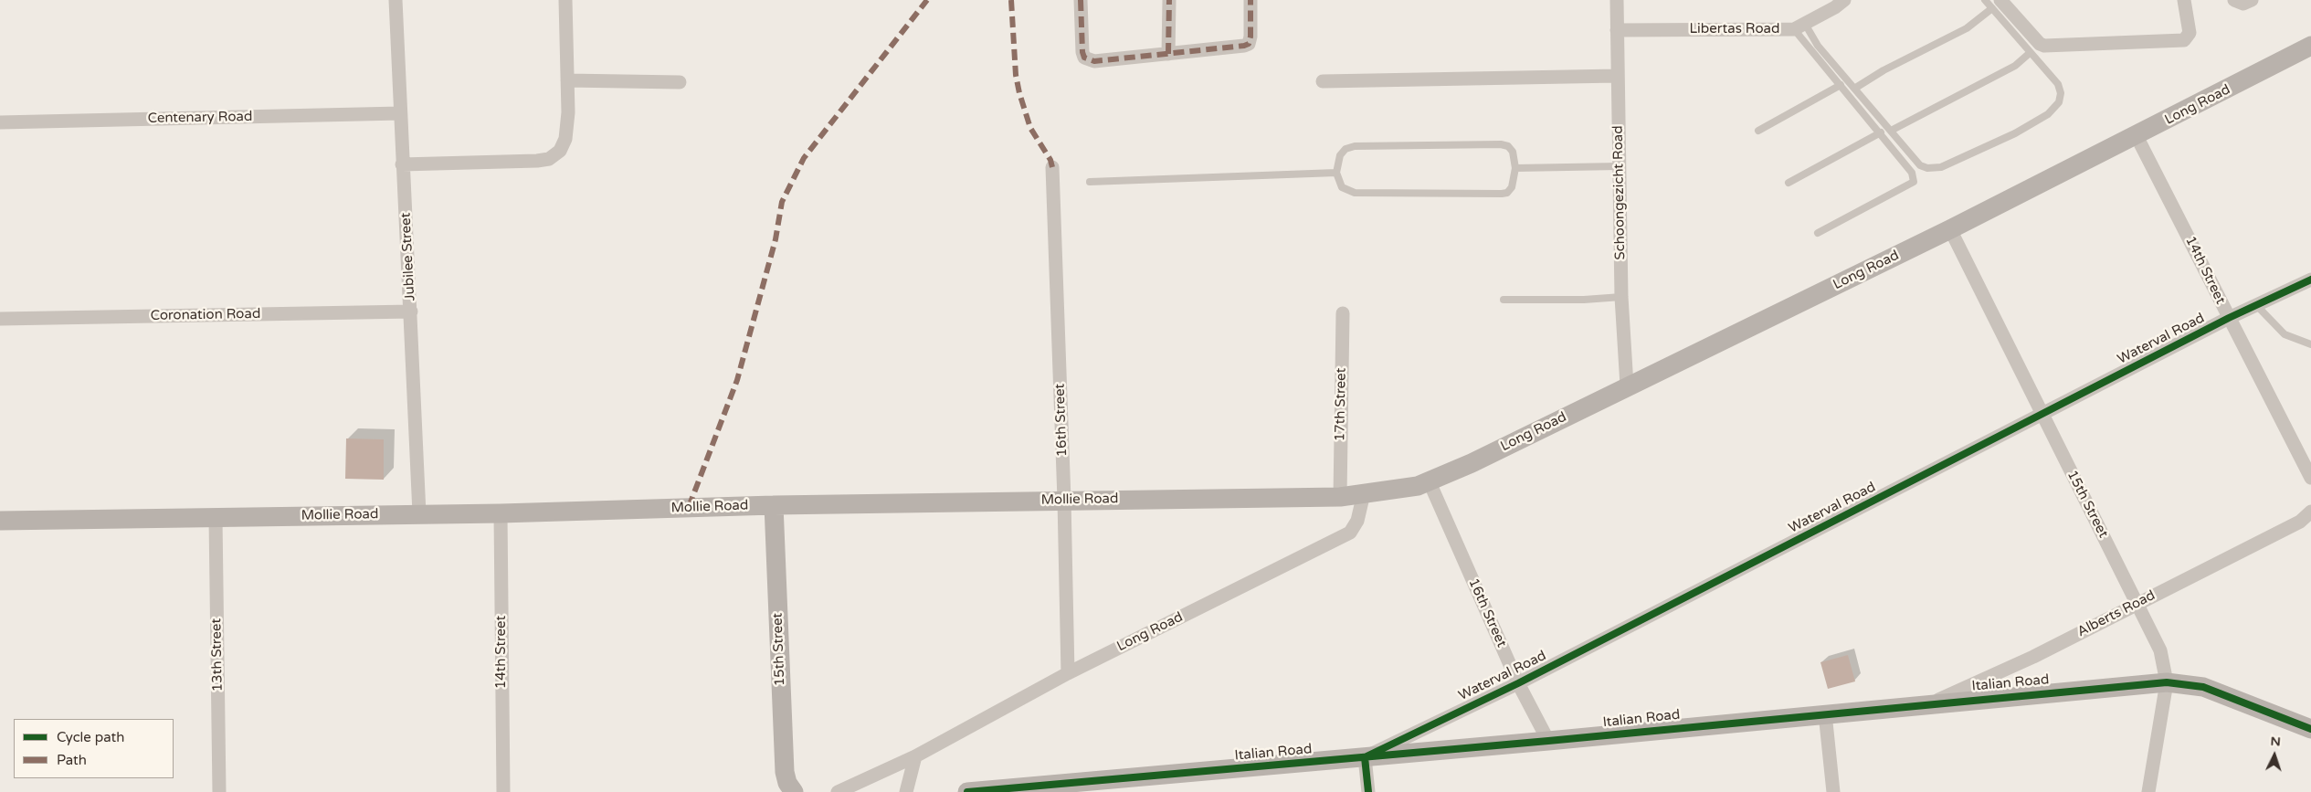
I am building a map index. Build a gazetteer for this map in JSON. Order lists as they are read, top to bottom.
{
  "streets": {
    "main road": [
      "Long Road",
      "Mollie Road",
      "15th Street",
      "Italian Road"
    ],
    "street": [
      "Libertas Road",
      "Centenary Road",
      "Schoongezicht Road",
      "Jubilee Street",
      "14th Street",
      "Coronation Road",
      "Waterval Road",
      "17th Street",
      "16th Street",
      "Alberts Road",
      "13th Street"
    ]
  },
  "crossings": [
    ["Libertas Road", "Schoongezicht Road"],
    ["Long Road", "Schoongezicht Road"],
    ["Long Road", "14th Street"],
    ["Long Road", "16th Street"],
    ["Long Road", "Mollie Road"],
    ["Long Road", "15th Street"],
    ["Centenary Road", "Jubilee Street"],
    ["Jubilee Street", "Coronation Road"],
    ["Jubilee Street", "Mollie Road"],
    ["14th Street", "Waterval Road"],
    ["14th Street", "Mollie Road"],
    ["Waterval Road", "16th Street"],
    ["Waterval Road", "15th Street"],
    ["Waterval Road", "Italian Road"],
    ["17th Street", "Mollie Road"],
    ["16th Street", "Mollie Road"],
    ["16th Street", "Italian Road"],
    ["Mollie Road", "15th Street"],
    ["Mollie Road", "13th Street"],
    ["15th Street", "Alberts Road"],
    ["15th Street", "Italian Road"],
    ["Alberts Road", "Italian Road"]
  ],
  "legend": ["Cycle path", "Path"],
  "north": "top"
}
